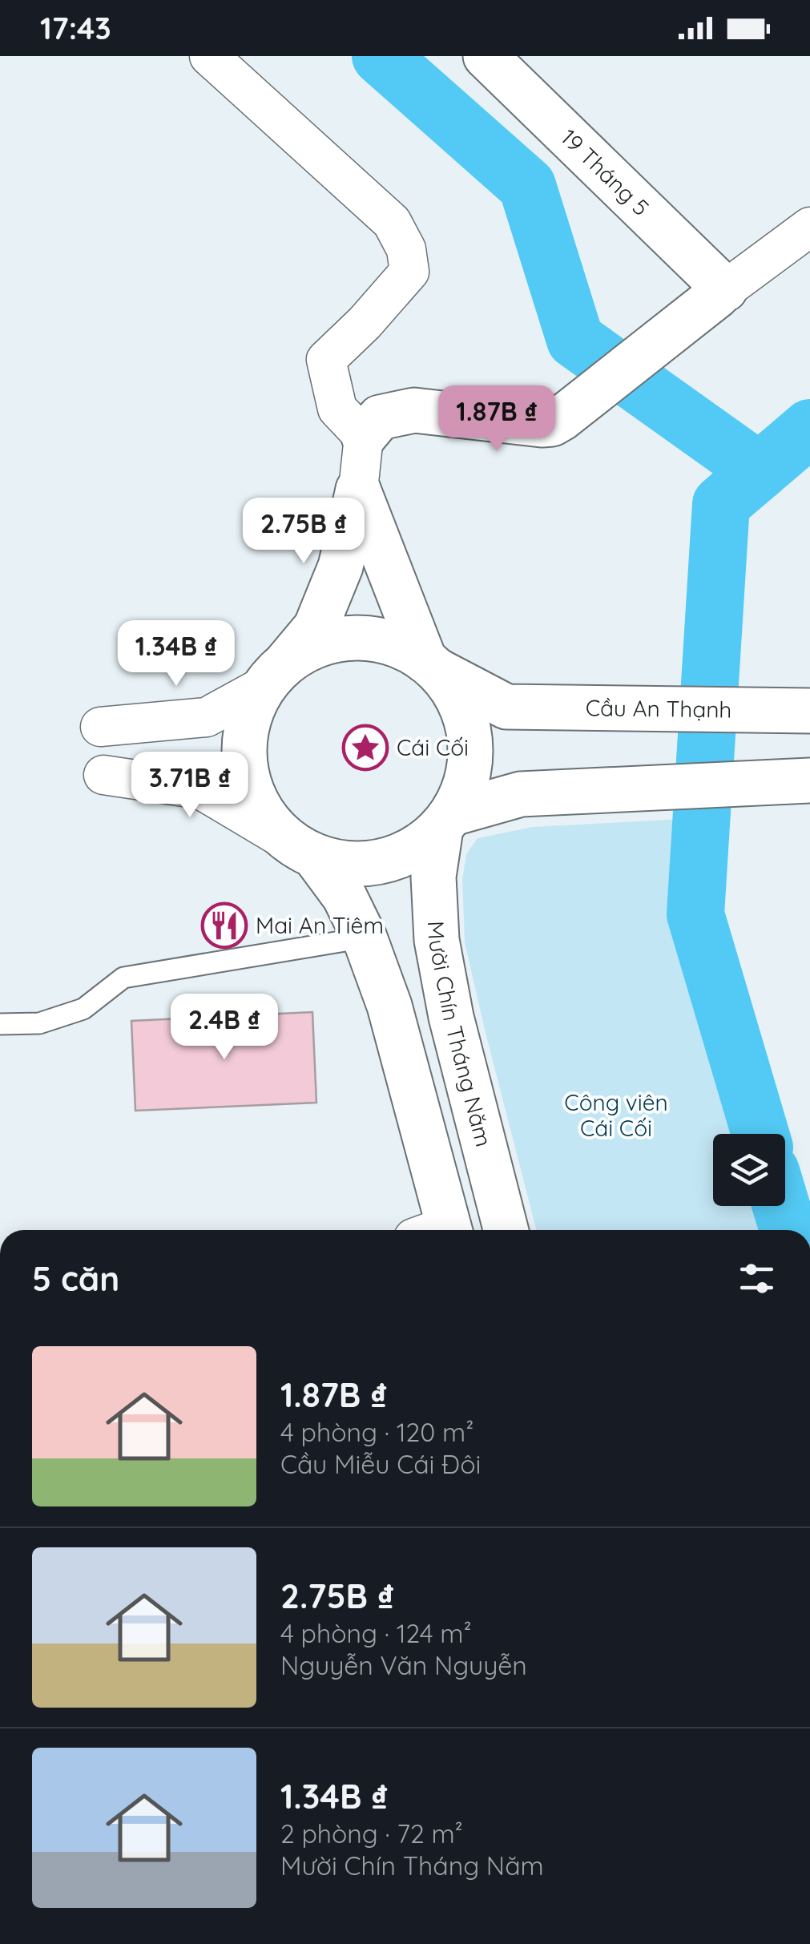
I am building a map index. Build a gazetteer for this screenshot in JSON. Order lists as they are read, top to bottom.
{
  "streets": {
    "main road": ["19 Tháng 5", "Cầu An Thạnh", "Mười Chín Tháng Năm"]
  },
  "crossings": [
    ["Cầu An Thạnh", "Mười Chín Tháng Năm"]
  ],
  "parks": ["Công viên Cái Cối"],
  "places": {
    "place": ["Cái Cối"],
    "restaurant": ["Mai An Tiêm"]
  },
  "page": {
    "status": "17:43",
    "price": [
      "1.87B ₫",
      "2.75B ₫",
      "1.34B ₫",
      "3.71B ₫",
      "2.4B ₫"
    ],
    "heading": "5 căn",
    "list": [
      {
        "name": "1.87B ₫",
        "note": "4 phòng · 120 m² · Cầu Miễu Cái Đôi"
      },
      {
        "name": "2.75B ₫",
        "note": "4 phòng · 124 m² · Nguyễn Văn Nguyễn"
      },
      {
        "name": "1.34B ₫",
        "note": "2 phòng · 72 m² · Mười Chín Tháng Năm"
      }
    ]
  }
}
